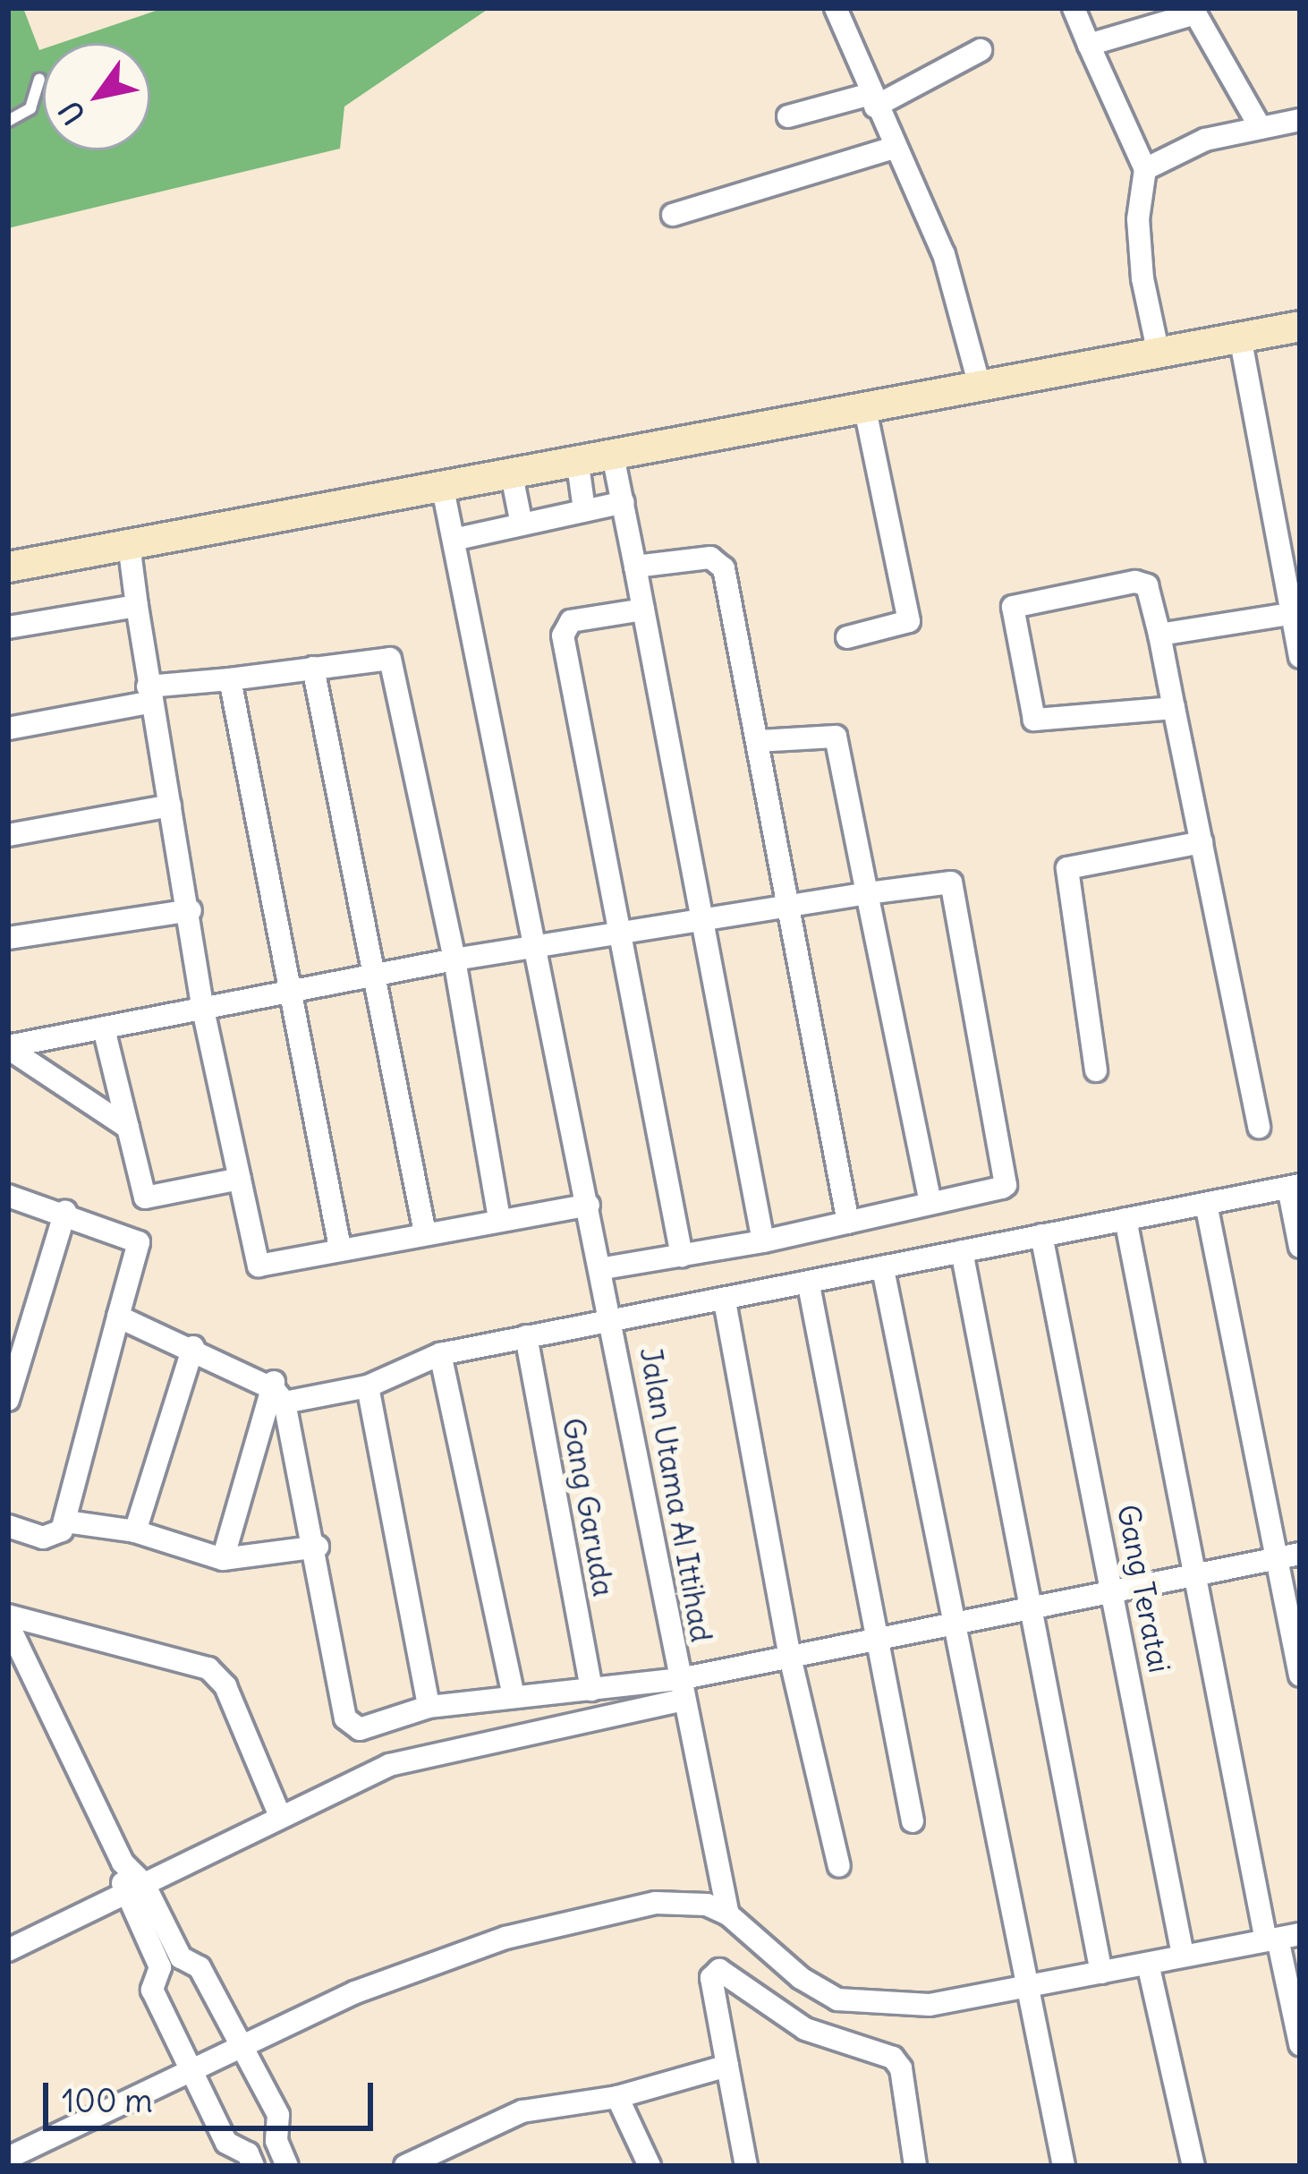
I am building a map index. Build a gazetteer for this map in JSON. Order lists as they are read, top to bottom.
{
  "streets": {
    "street": ["Jalan Utama Al Ittihad", "Gang Garuda", "Gang Teratai"]
  },
  "scale_bar": "100 m",
  "north": "bottom left"
}
